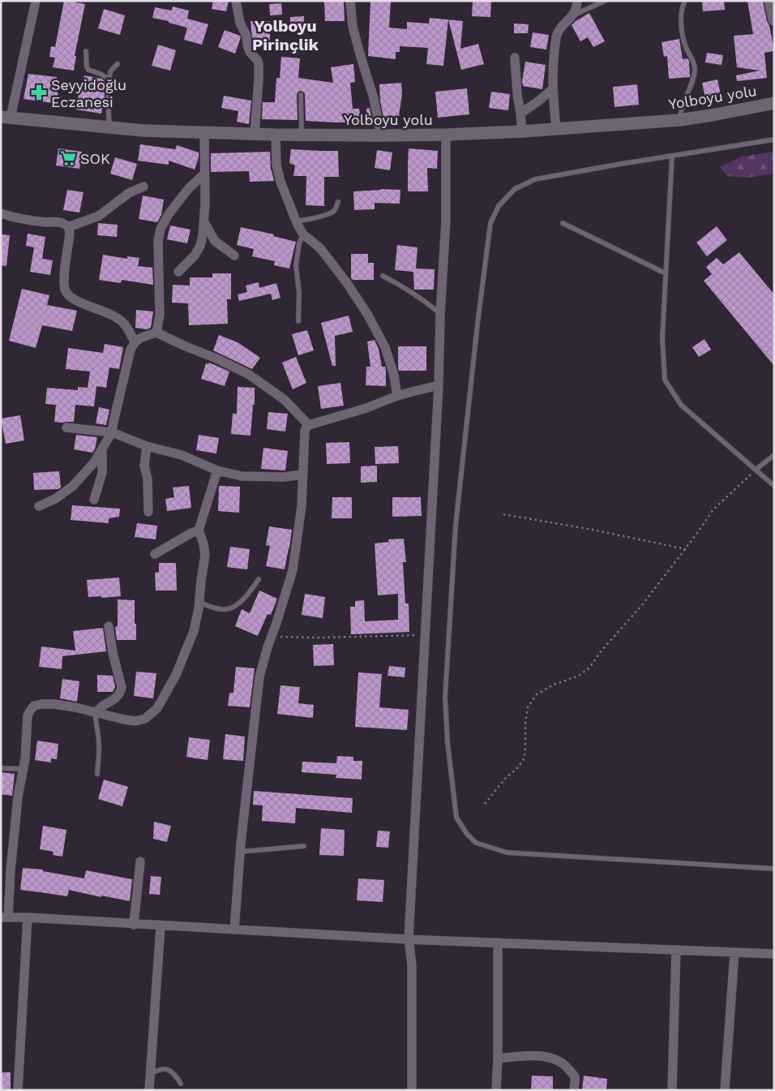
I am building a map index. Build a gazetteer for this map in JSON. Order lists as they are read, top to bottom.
{
  "streets": {
    "main road": ["Yolboyu yolu"]
  },
  "districts": ["Yolboyu Pirinçlik"],
  "places": {
    "pharmacy": ["Seyyidoğlu Eczanesi"],
    "supermarket": ["SOK"]
  }
}
